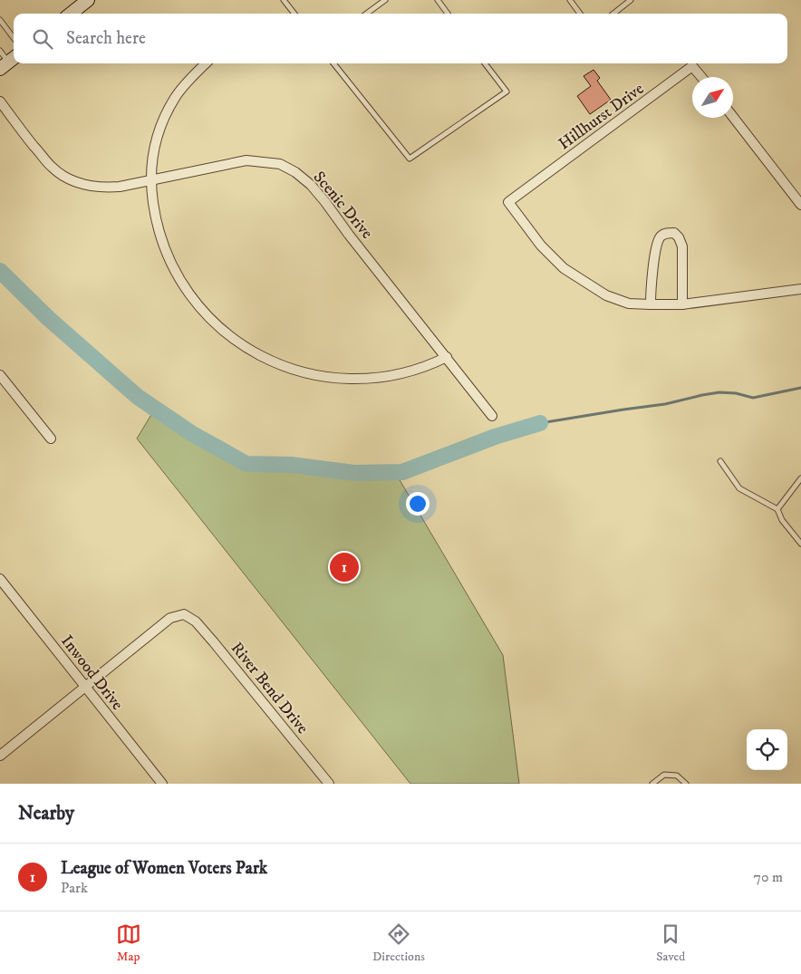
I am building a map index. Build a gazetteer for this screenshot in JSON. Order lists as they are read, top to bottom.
{
  "streets": {
    "street": [
      "Hillhurst Drive",
      "Scenic Drive",
      "Inwood Drive",
      "River Bend Drive"
    ]
  },
  "crossings": [
    ["Inwood Drive", "River Bend Drive"]
  ],
  "north": "top right",
  "page": {
    "search": "Search here",
    "pins": "1",
    "heading": "Nearby",
    "list": [
      {
        "mark": "1",
        "name": "League of Women Voters Park",
        "note": "Park",
        "value": "70 m"
      }
    ],
    "nav": ["Map", "Directions", "Saved"]
  }
}
